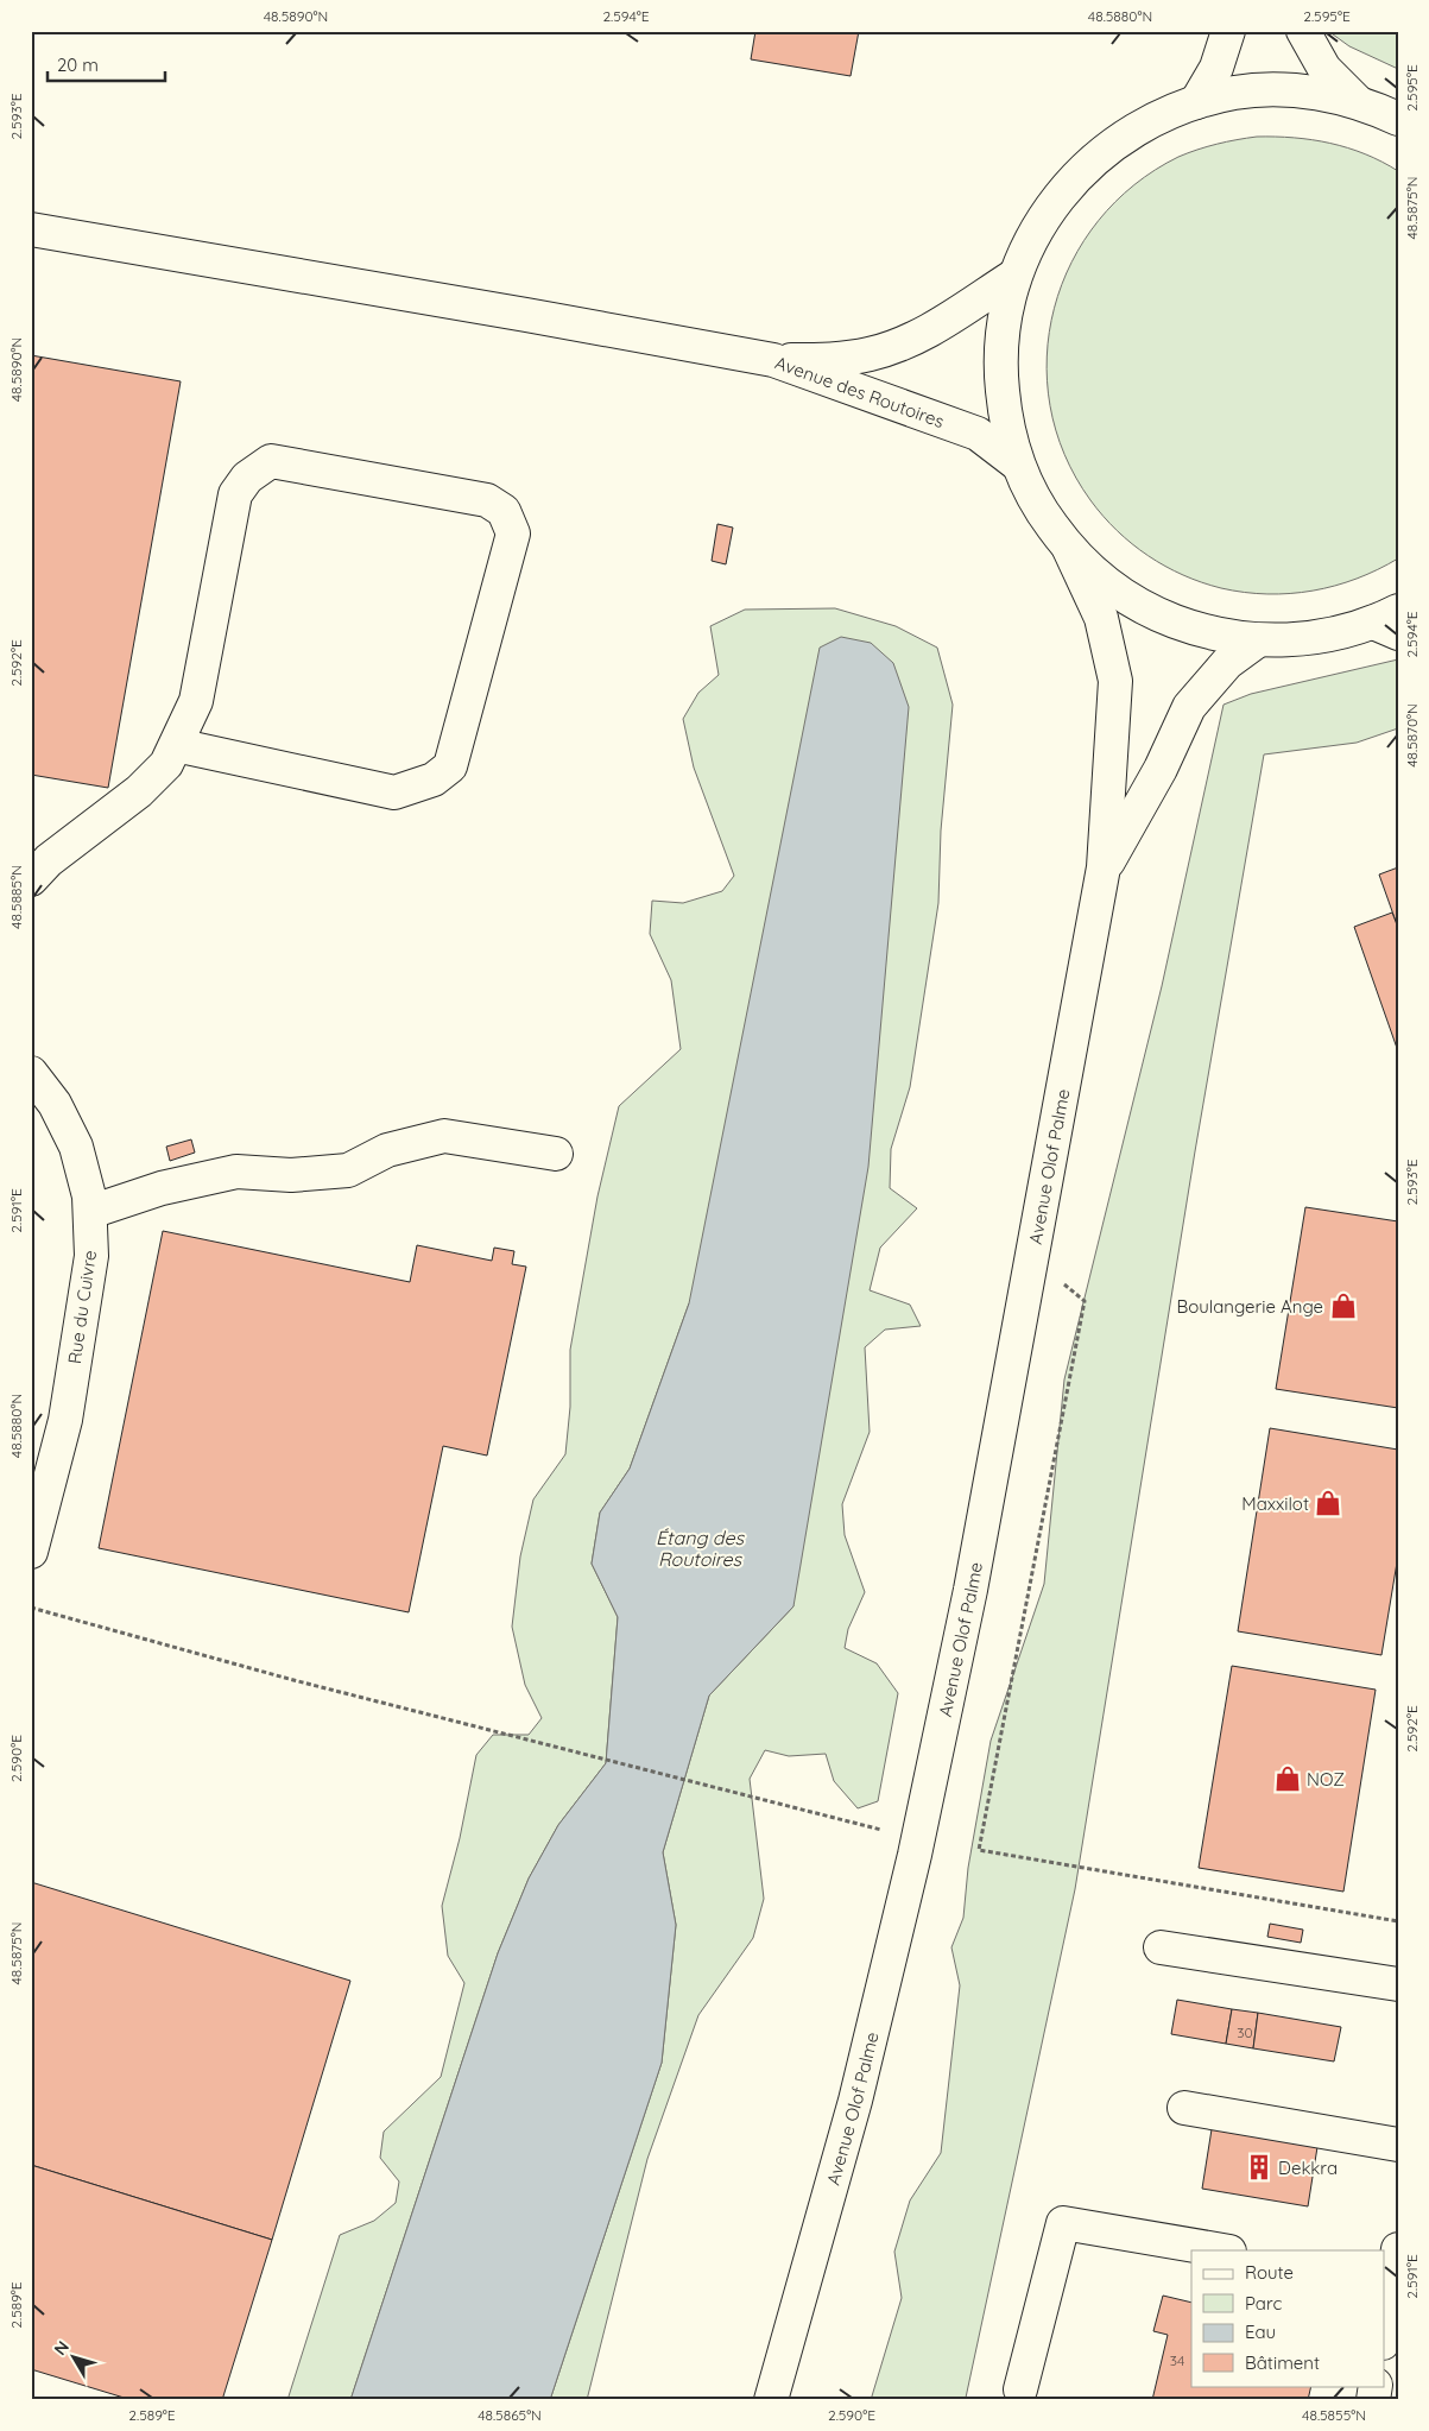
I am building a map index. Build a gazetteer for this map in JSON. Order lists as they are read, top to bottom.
{
  "streets": {
    "main road": ["Avenue des Routoires", "Avenue Olof Palme", "Rue du Cuivre"]
  },
  "water": ["Étang des Routoires"],
  "places": {
    "shop": ["Boulangerie Ange", "Maxxilot", "NOZ"],
    "building": ["Dekkra"]
  },
  "house_numbers": ["30", "34"],
  "legend": [
    "Route",
    "Parc",
    "Eau",
    "Bâtiment"
  ],
  "scale_bar": "20 m",
  "north": "top left",
  "coordinates": [
    "48.5890°N",
    "2.594°E",
    "48.5880°N",
    "2.595°E",
    "2.593°E",
    "48.5875°N",
    "2.592°E",
    "48.5870°N",
    "48.5885°N",
    "2.591°E",
    "2.590°E",
    "2.589°E",
    "48.5865°N",
    "48.5855°N"
  ]
}
